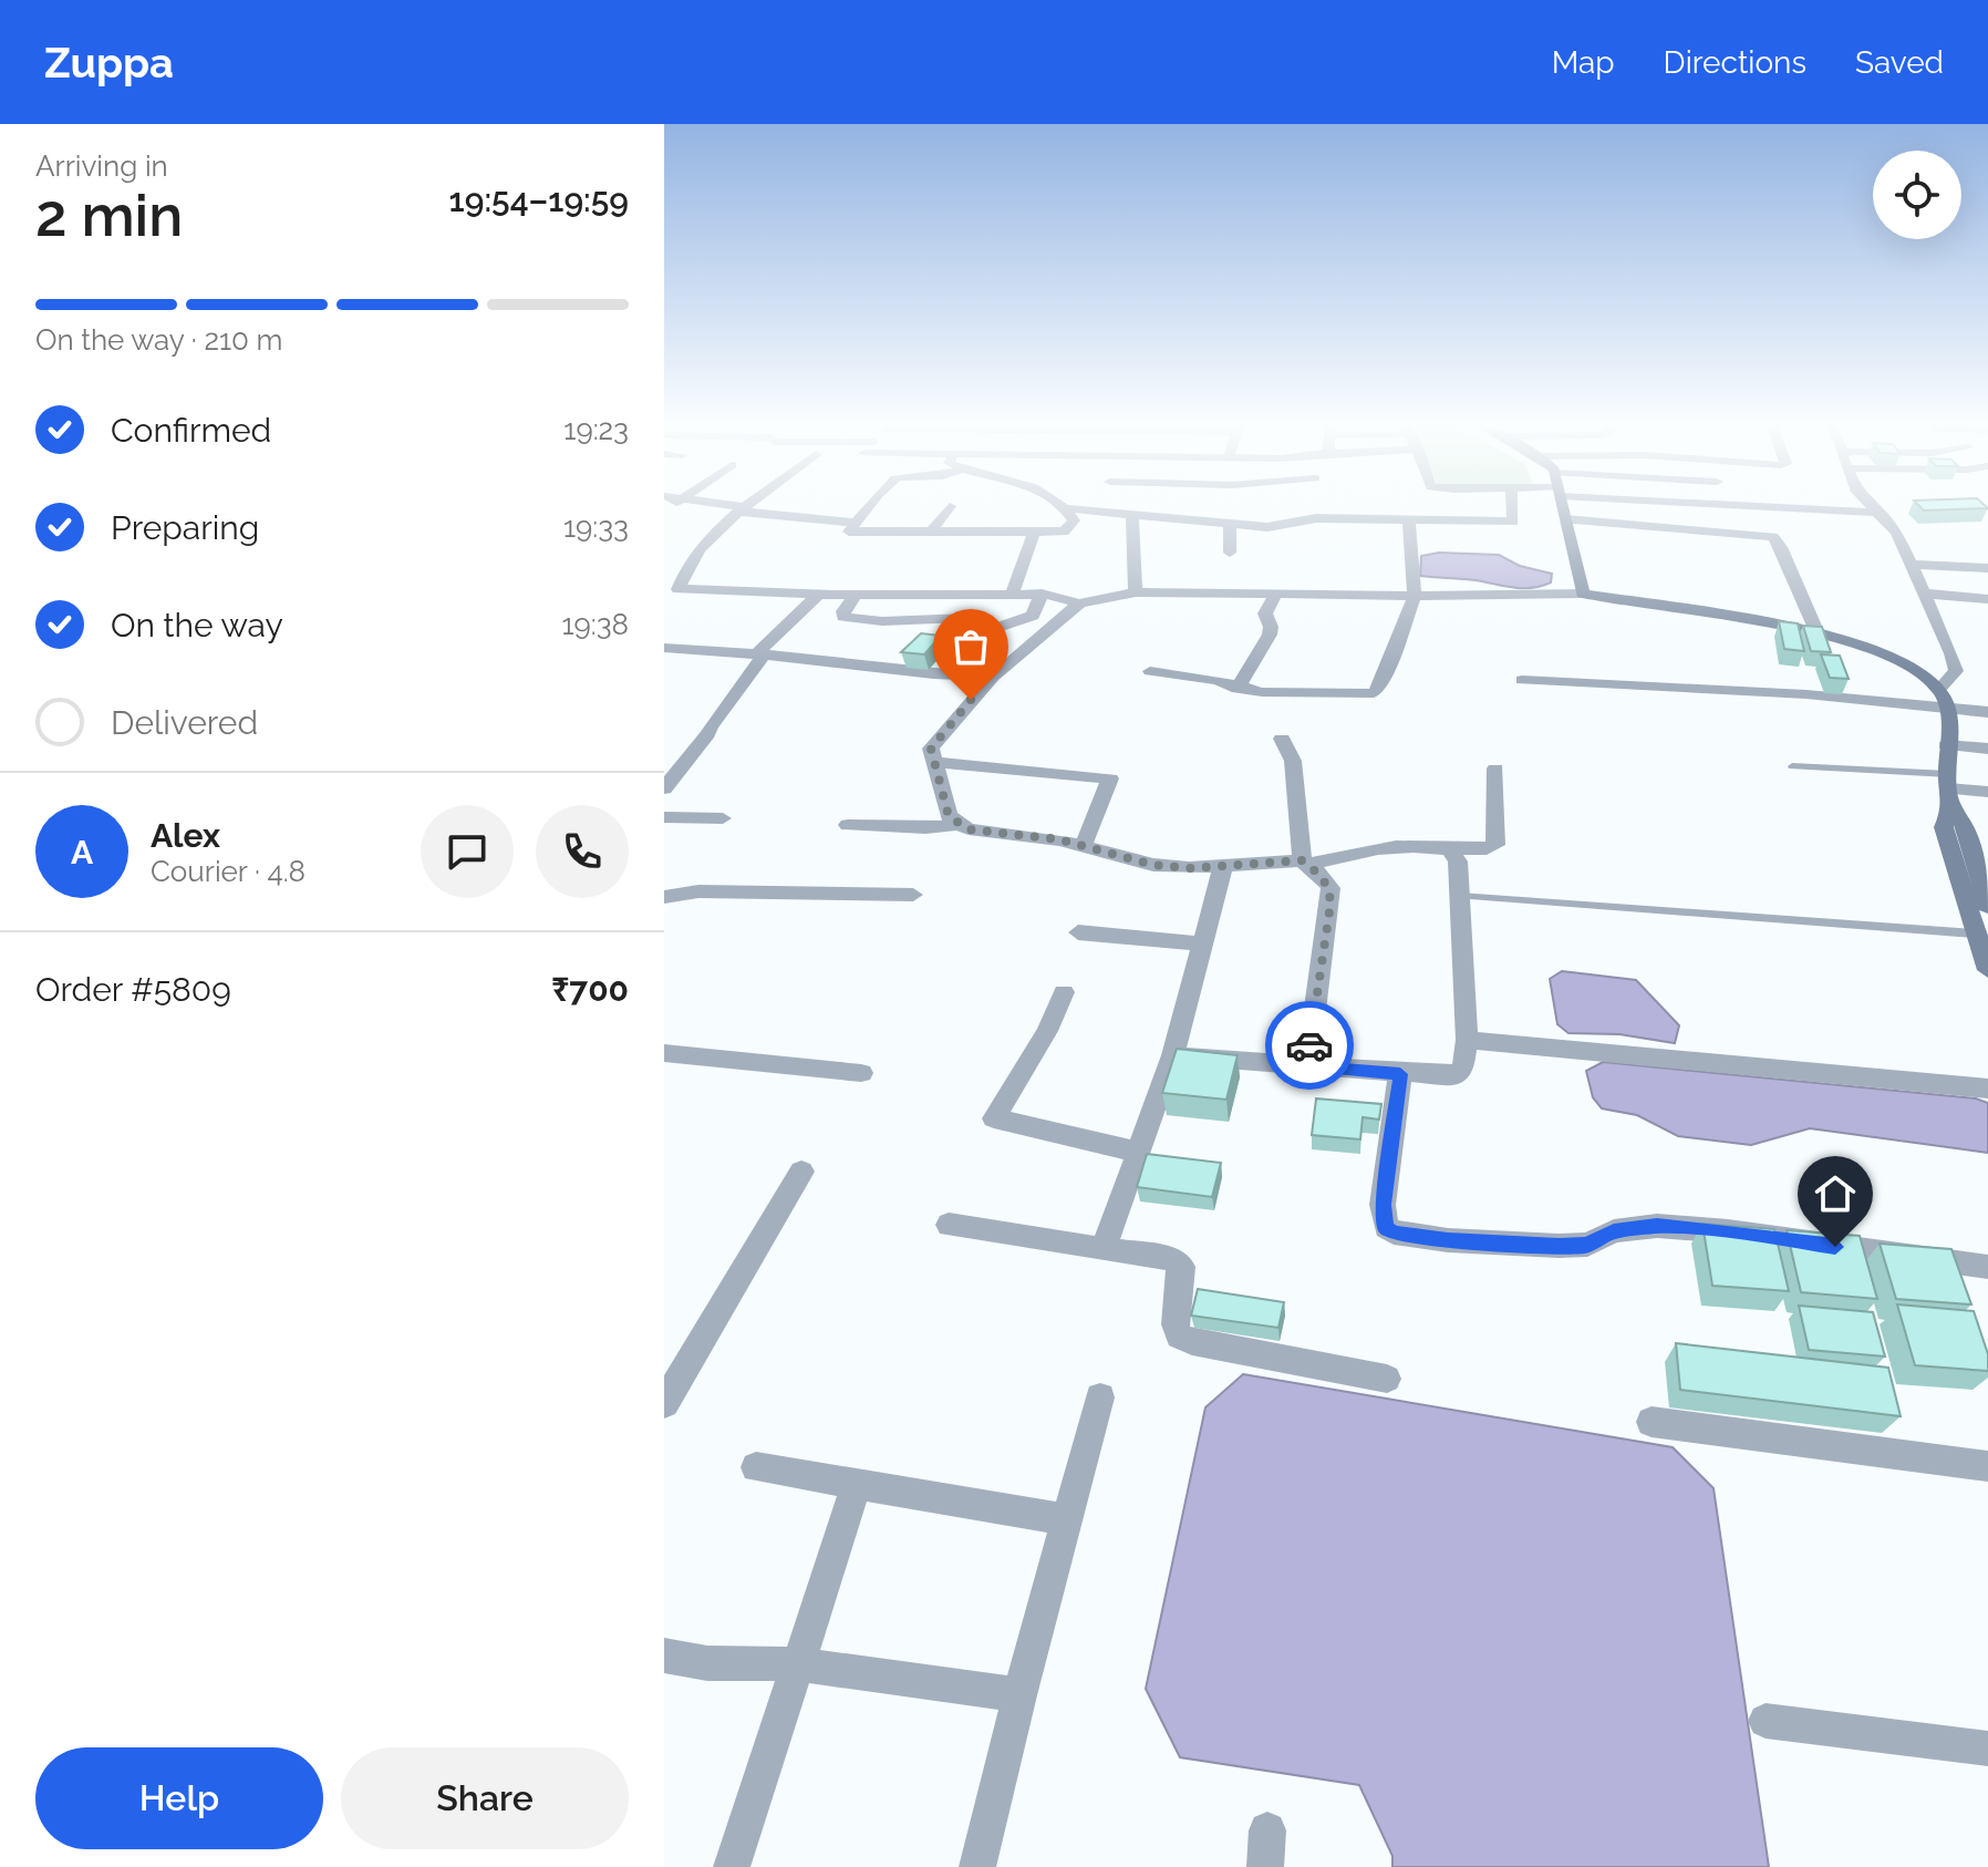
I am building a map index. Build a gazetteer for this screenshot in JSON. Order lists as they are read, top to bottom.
{
  "page": {
    "header": "Zuppa",
    "nav": ["Map", "Directions", "Saved"],
    "heading": ["2 min", "Arriving in", "19:54–19:59"],
    "panel": [
      "Alex",
      "Courier · 4.8",
      "Order #5809",
      "₹700"
    ],
    "bar": "On the way · 210 m",
    "list": [
      ["Confirmed", "19:23"],
      ["Preparing", "19:33"],
      ["On the way", "19:38"],
      "Delivered"
    ],
    "round": "A",
    "buttons": ["Help", "Share"]
  }
}
